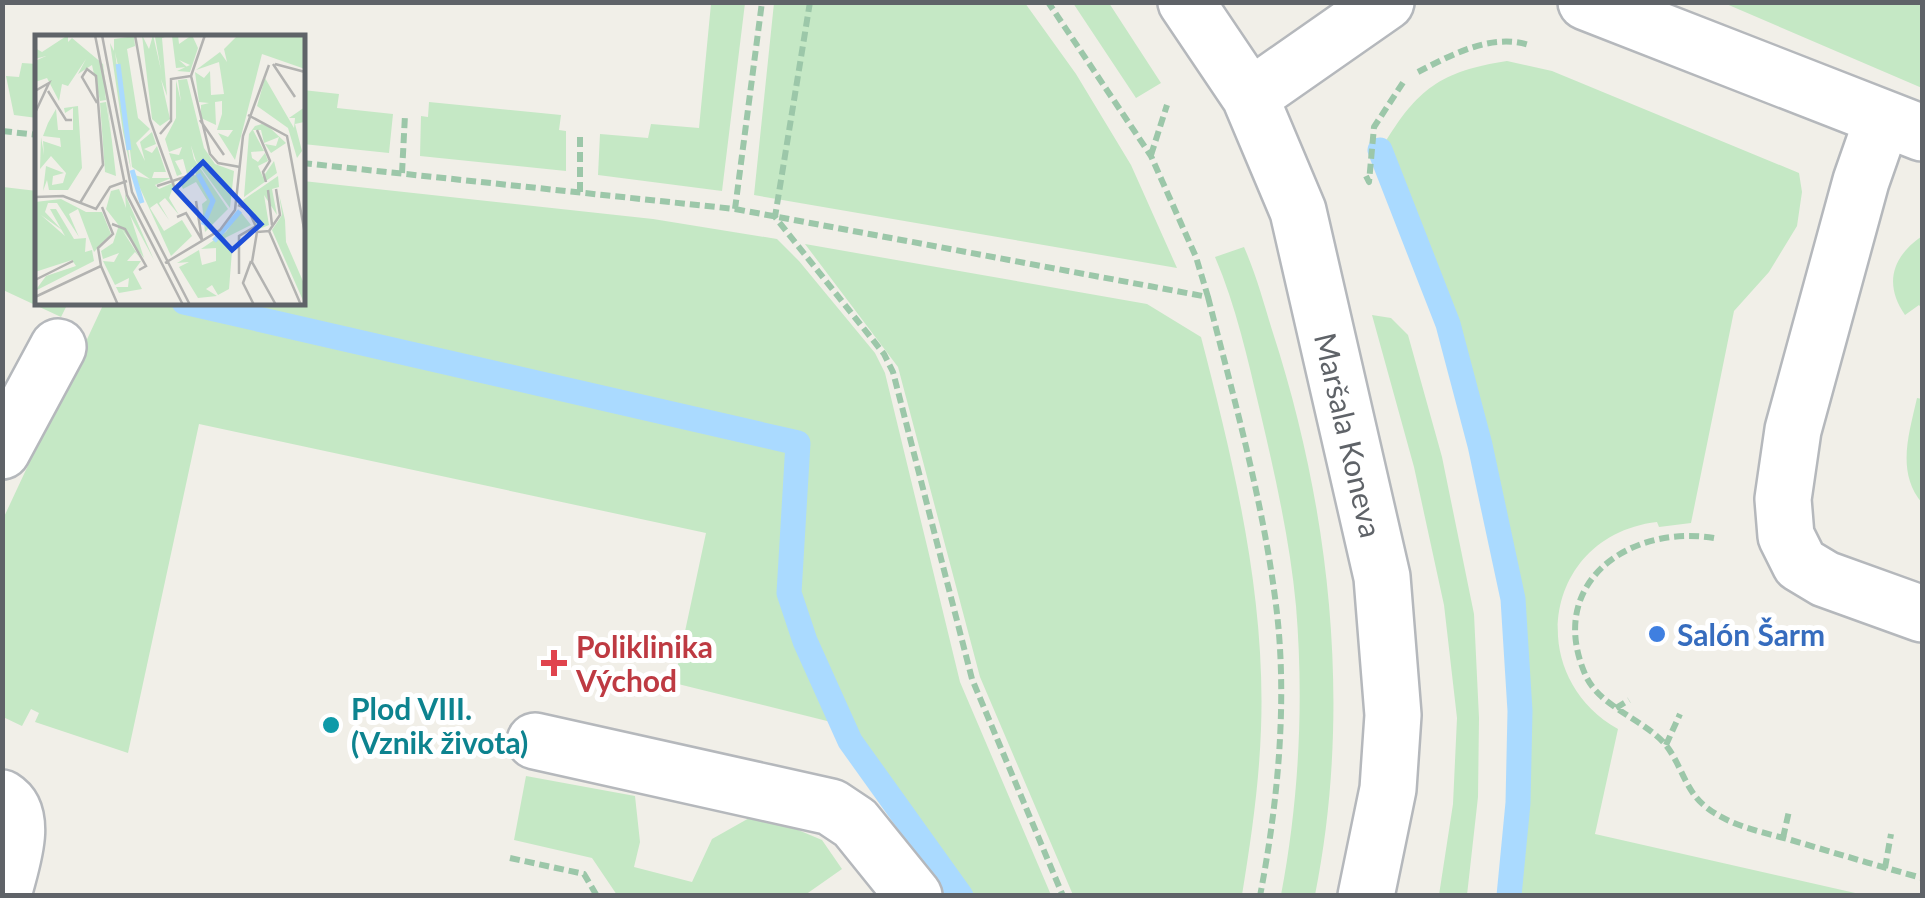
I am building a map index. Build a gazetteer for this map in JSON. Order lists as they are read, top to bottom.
{
  "streets": {
    "street": ["Maršala Koneva"]
  },
  "places": {
    "other": ["Salón Šarm", "Plod VIII. (Vznik života)"],
    "health": ["Poliklinika Východ"]
  }
}
